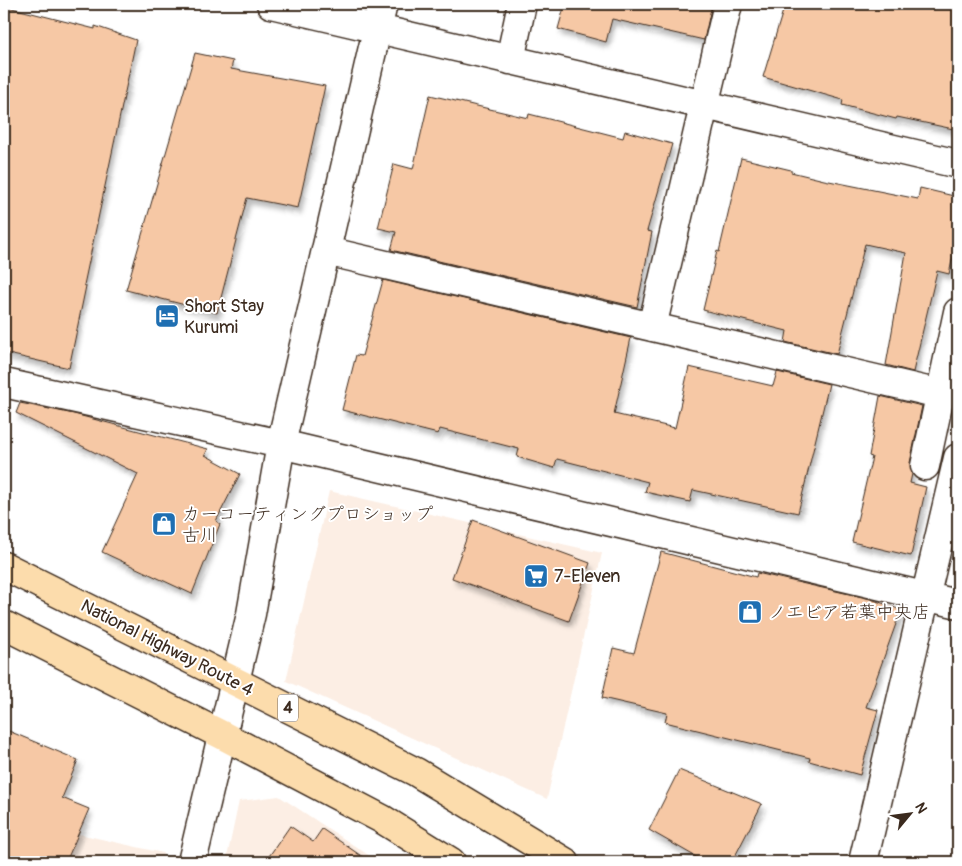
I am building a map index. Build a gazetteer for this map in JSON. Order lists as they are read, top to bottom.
{
  "streets": {
    "highway": ["National Highway Route 4", "4"]
  },
  "places": {
    "hotel": ["Short Stay Kurumi"],
    "shop": ["カーコーティングプロショップ 古川", "ノエビア若葉中央店"],
    "supermarket": ["7-Eleven"]
  },
  "north": "top right"
}
